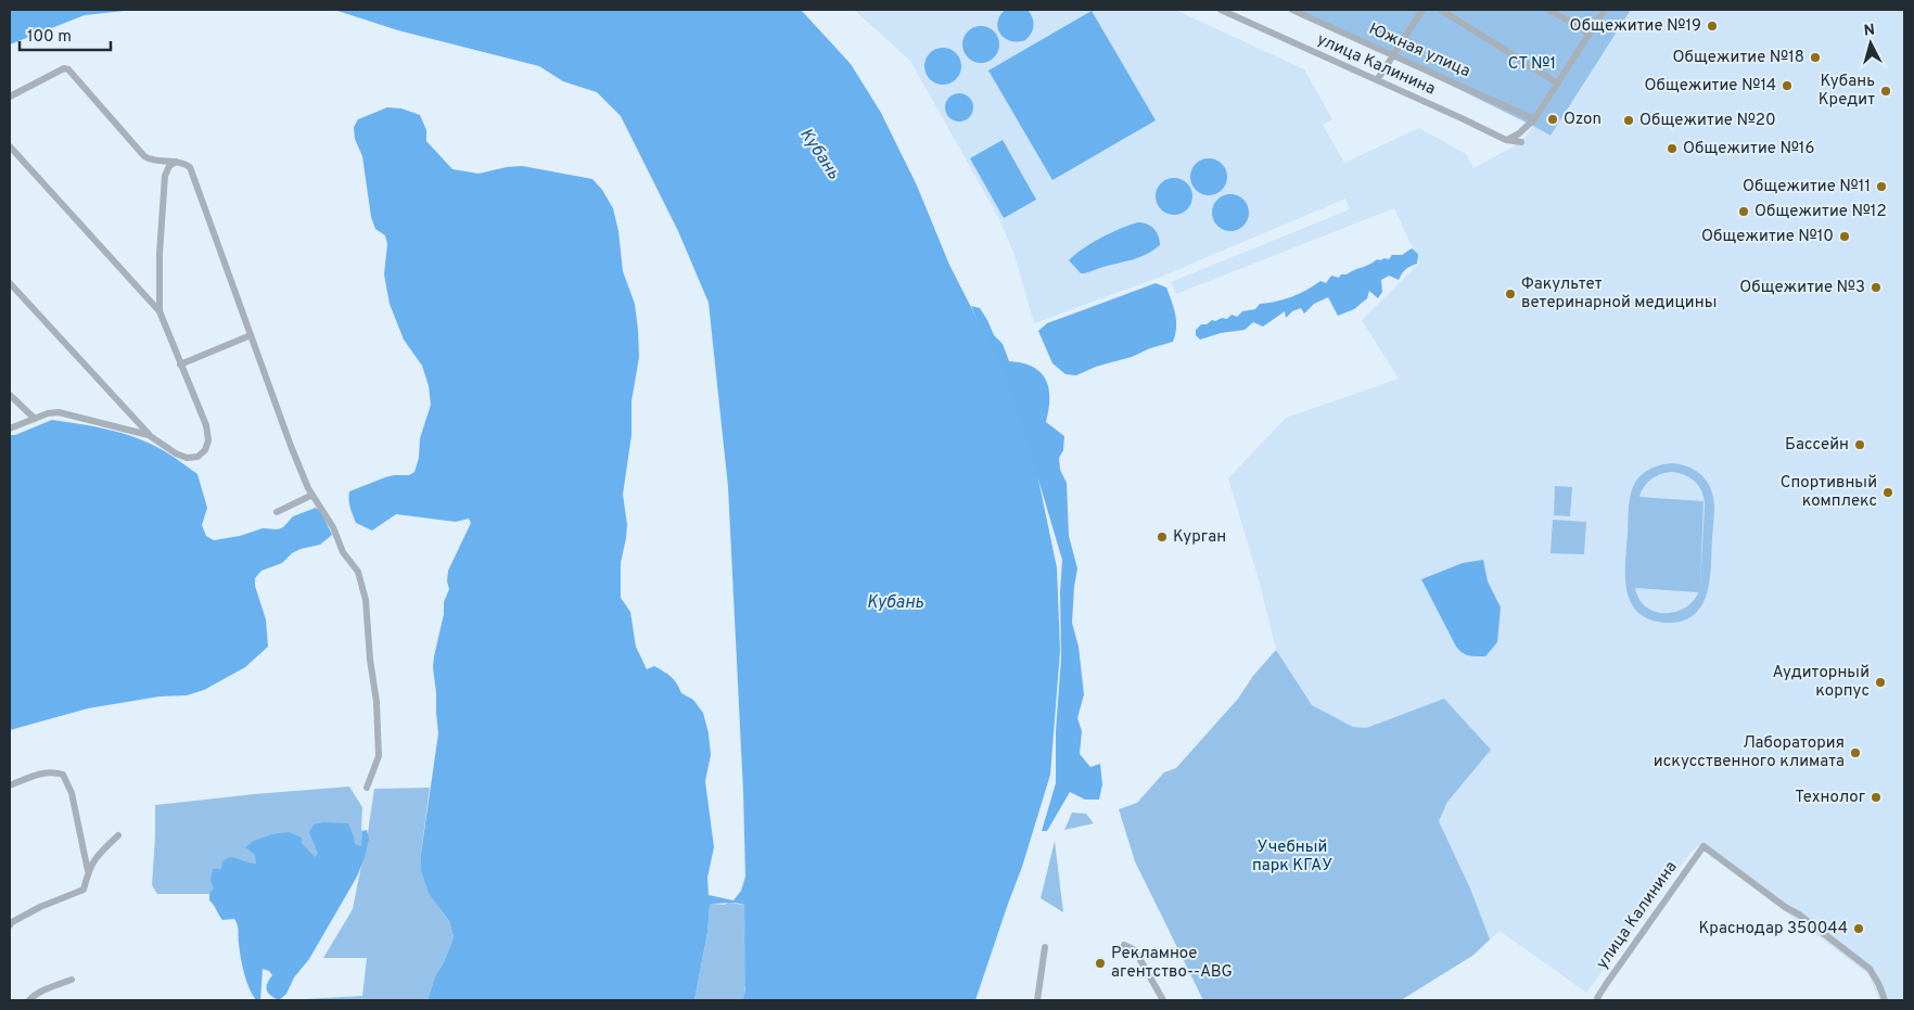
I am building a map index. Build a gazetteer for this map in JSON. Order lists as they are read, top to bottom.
{
  "streets": {
    "street": ["Южная улица", "улица Калинина"]
  },
  "water": ["Кубань"],
  "parks": ["СТ №1", "Учебный парк КГАУ"],
  "places": [
    "Общежитие №19",
    "Общежитие №18",
    "Общежитие №14",
    "Кубань Кредит",
    "Ozon",
    "Общежитие №20",
    "Общежитие №16",
    "Общежитие №11",
    "Общежитие №12",
    "Общежитие №10",
    "Общежитие №3",
    "Факультет ветеринарной медицины",
    "Бассейн",
    "Спортивный комплекс",
    "Курган",
    "Аудиторный корпус",
    "Лаборатория искусственного климата",
    "Технолог",
    "Краснодар 350044",
    "Рекламное агентство--ABG"
  ],
  "scale_bar": "100 m",
  "north": "top"
}
